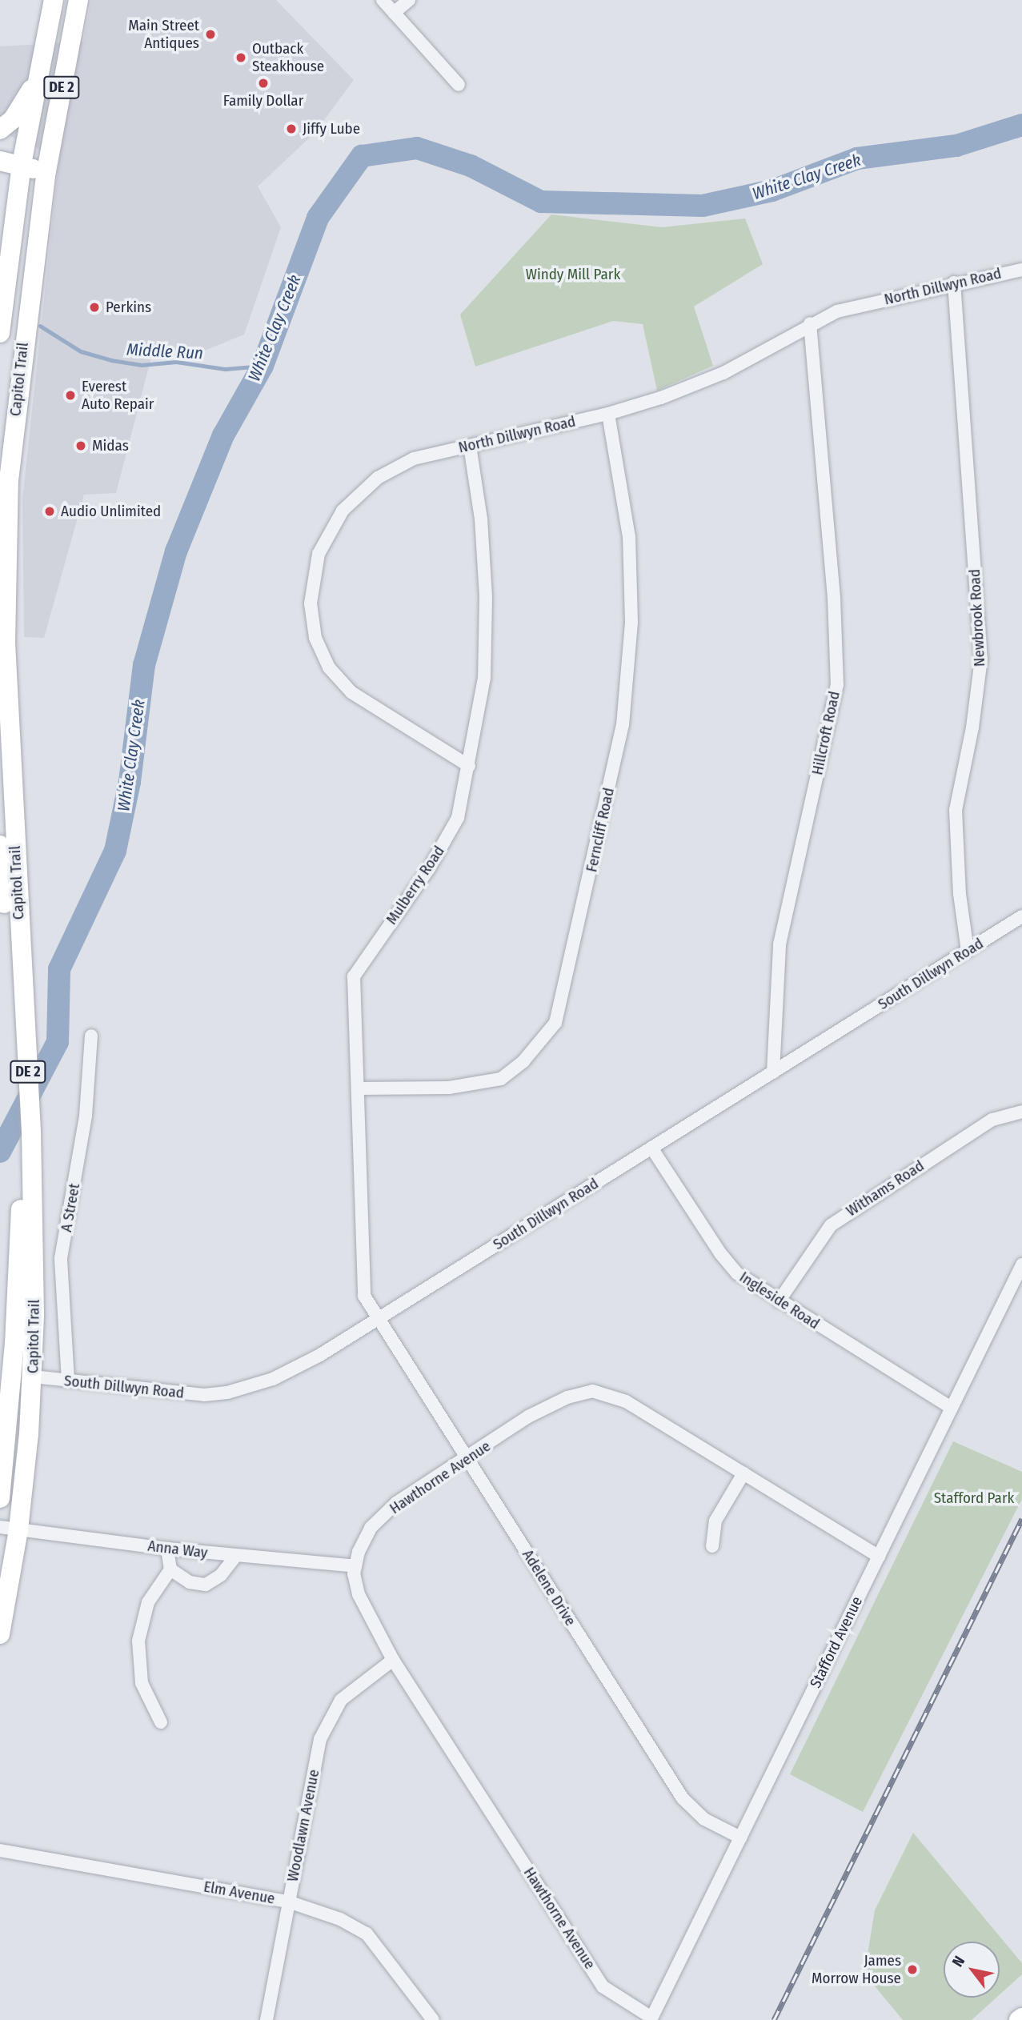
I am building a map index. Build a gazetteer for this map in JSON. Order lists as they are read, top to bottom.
{
  "streets": {
    "main road": ["DE 2", "Capitol Trail"],
    "street": [
      "North Dillwyn Road",
      "Newbrook Road",
      "Hillcroft Road",
      "Ferncliff Road",
      "Mulberry Road",
      "South Dillwyn Road",
      "Withams Road",
      "A Street",
      "Ingleside Road",
      "Hawthorne Avenue",
      "Anna Way",
      "Adelene Drive",
      "Stafford Avenue",
      "Woodlawn Avenue",
      "Elm Avenue"
    ]
  },
  "crossings": [
    ["North Dillwyn Road", "Newbrook Road"],
    ["North Dillwyn Road", "Hillcroft Road"],
    ["North Dillwyn Road", "Ferncliff Road"],
    ["North Dillwyn Road", "Mulberry Road"],
    ["Capitol Trail", "South Dillwyn Road"],
    ["Capitol Trail", "Anna Way"],
    ["Newbrook Road", "South Dillwyn Road"],
    ["Hillcroft Road", "South Dillwyn Road"],
    ["Ferncliff Road", "Mulberry Road"],
    ["Mulberry Road", "South Dillwyn Road"],
    ["Mulberry Road", "Adelene Drive"],
    ["South Dillwyn Road", "A Street"],
    ["South Dillwyn Road", "Ingleside Road"],
    ["South Dillwyn Road", "Adelene Drive"],
    ["Withams Road", "Ingleside Road"],
    ["Ingleside Road", "Stafford Avenue"],
    ["Hawthorne Avenue", "Anna Way"],
    ["Hawthorne Avenue", "Adelene Drive"],
    ["Hawthorne Avenue", "Stafford Avenue"],
    ["Hawthorne Avenue", "Woodlawn Avenue"],
    ["Adelene Drive", "Stafford Avenue"],
    ["Woodlawn Avenue", "Elm Avenue"]
  ],
  "water": ["White Clay Creek", "Middle Run"],
  "parks": ["Windy Mill Park", "Stafford Park"],
  "places": [
    "Main Street Antiques",
    "Outback Steakhouse",
    "Family Dollar",
    "Jiffy Lube",
    "Perkins",
    "Everest Auto Repair",
    "Midas",
    "Audio Unlimited",
    "James Morrow House"
  ],
  "north": "top left"
}
